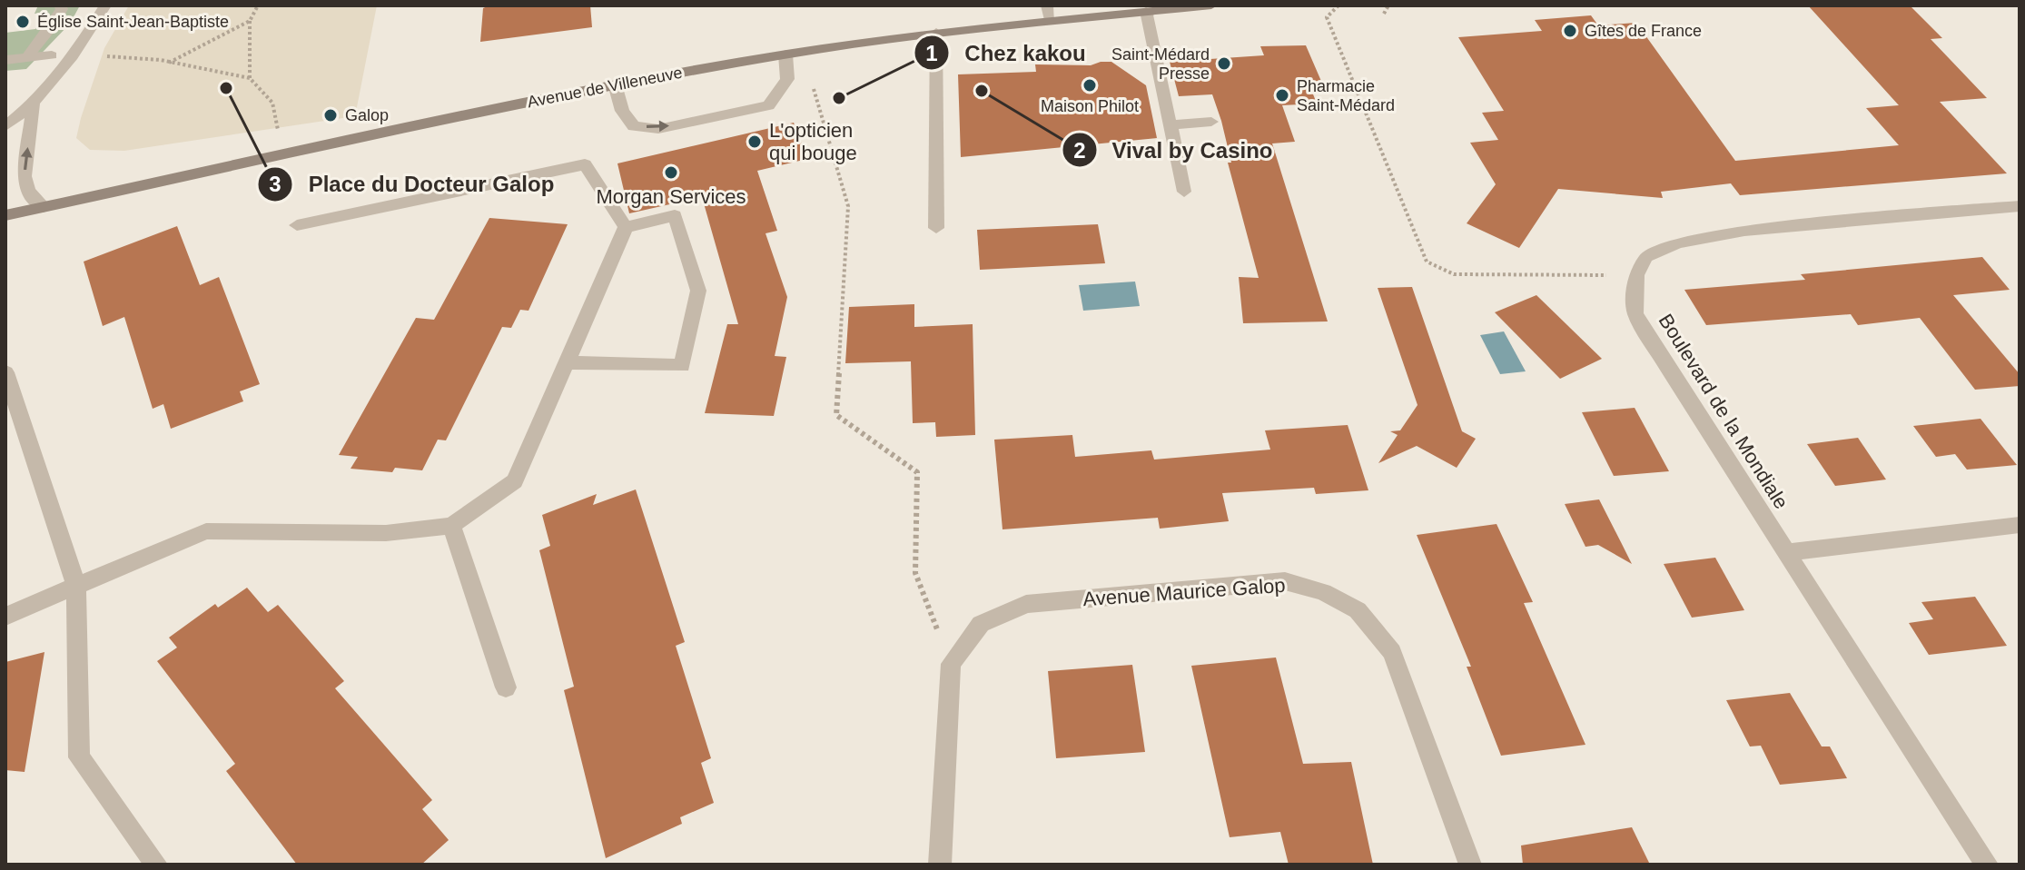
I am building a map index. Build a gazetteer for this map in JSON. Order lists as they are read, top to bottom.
{
  "streets": {
    "main road": ["Avenue de Villeneuve"],
    "street": ["Boulevard de la Mondiale", "Avenue Maurice Galop"]
  },
  "places": [
    "Église Saint-Jean-Baptiste",
    "Gîtes de France",
    "Saint-Médard Presse",
    "Maison Philot",
    "Place du Docteur Galop",
    "Vival by Casino",
    "Pharmacie Saint-Médard",
    "Chez kakou",
    "Galop",
    "L'opticien qui bouge",
    "Morgan Services"
  ]
}
